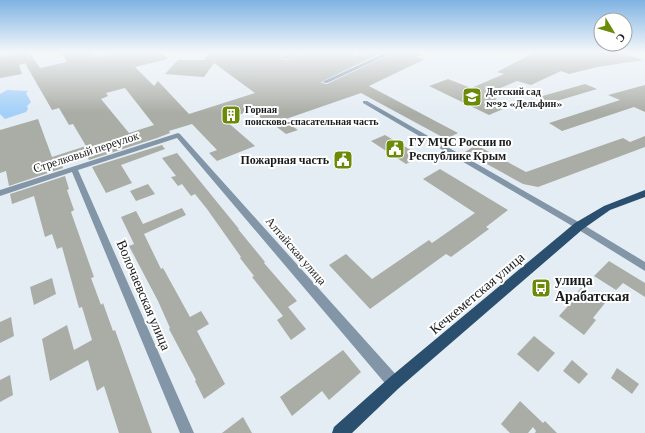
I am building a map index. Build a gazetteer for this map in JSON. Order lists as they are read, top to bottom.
{
  "streets": {
    "main road": ["Кечкеметская улица"],
    "street": ["Стрелковый переулок", "Алтайская улица", "Волочаевская улица"]
  },
  "crossings": [
    ["Стрелковый переулок", "Алтайская улица"],
    ["Стрелковый переулок", "Волочаевская улица"],
    ["Алтайская улица", "Кечкеметская улица"]
  ],
  "places": {
    "school or university": ["Детский сад №92 «Дельфин»"],
    "building": ["Горная поисково-спасательная часть"],
    "public building": ["ГУ МЧС России по Республике Крым", "Пожарная часть"],
    "bus stop": ["улица Арабатская"]
  },
  "north": "bottom right"
}
